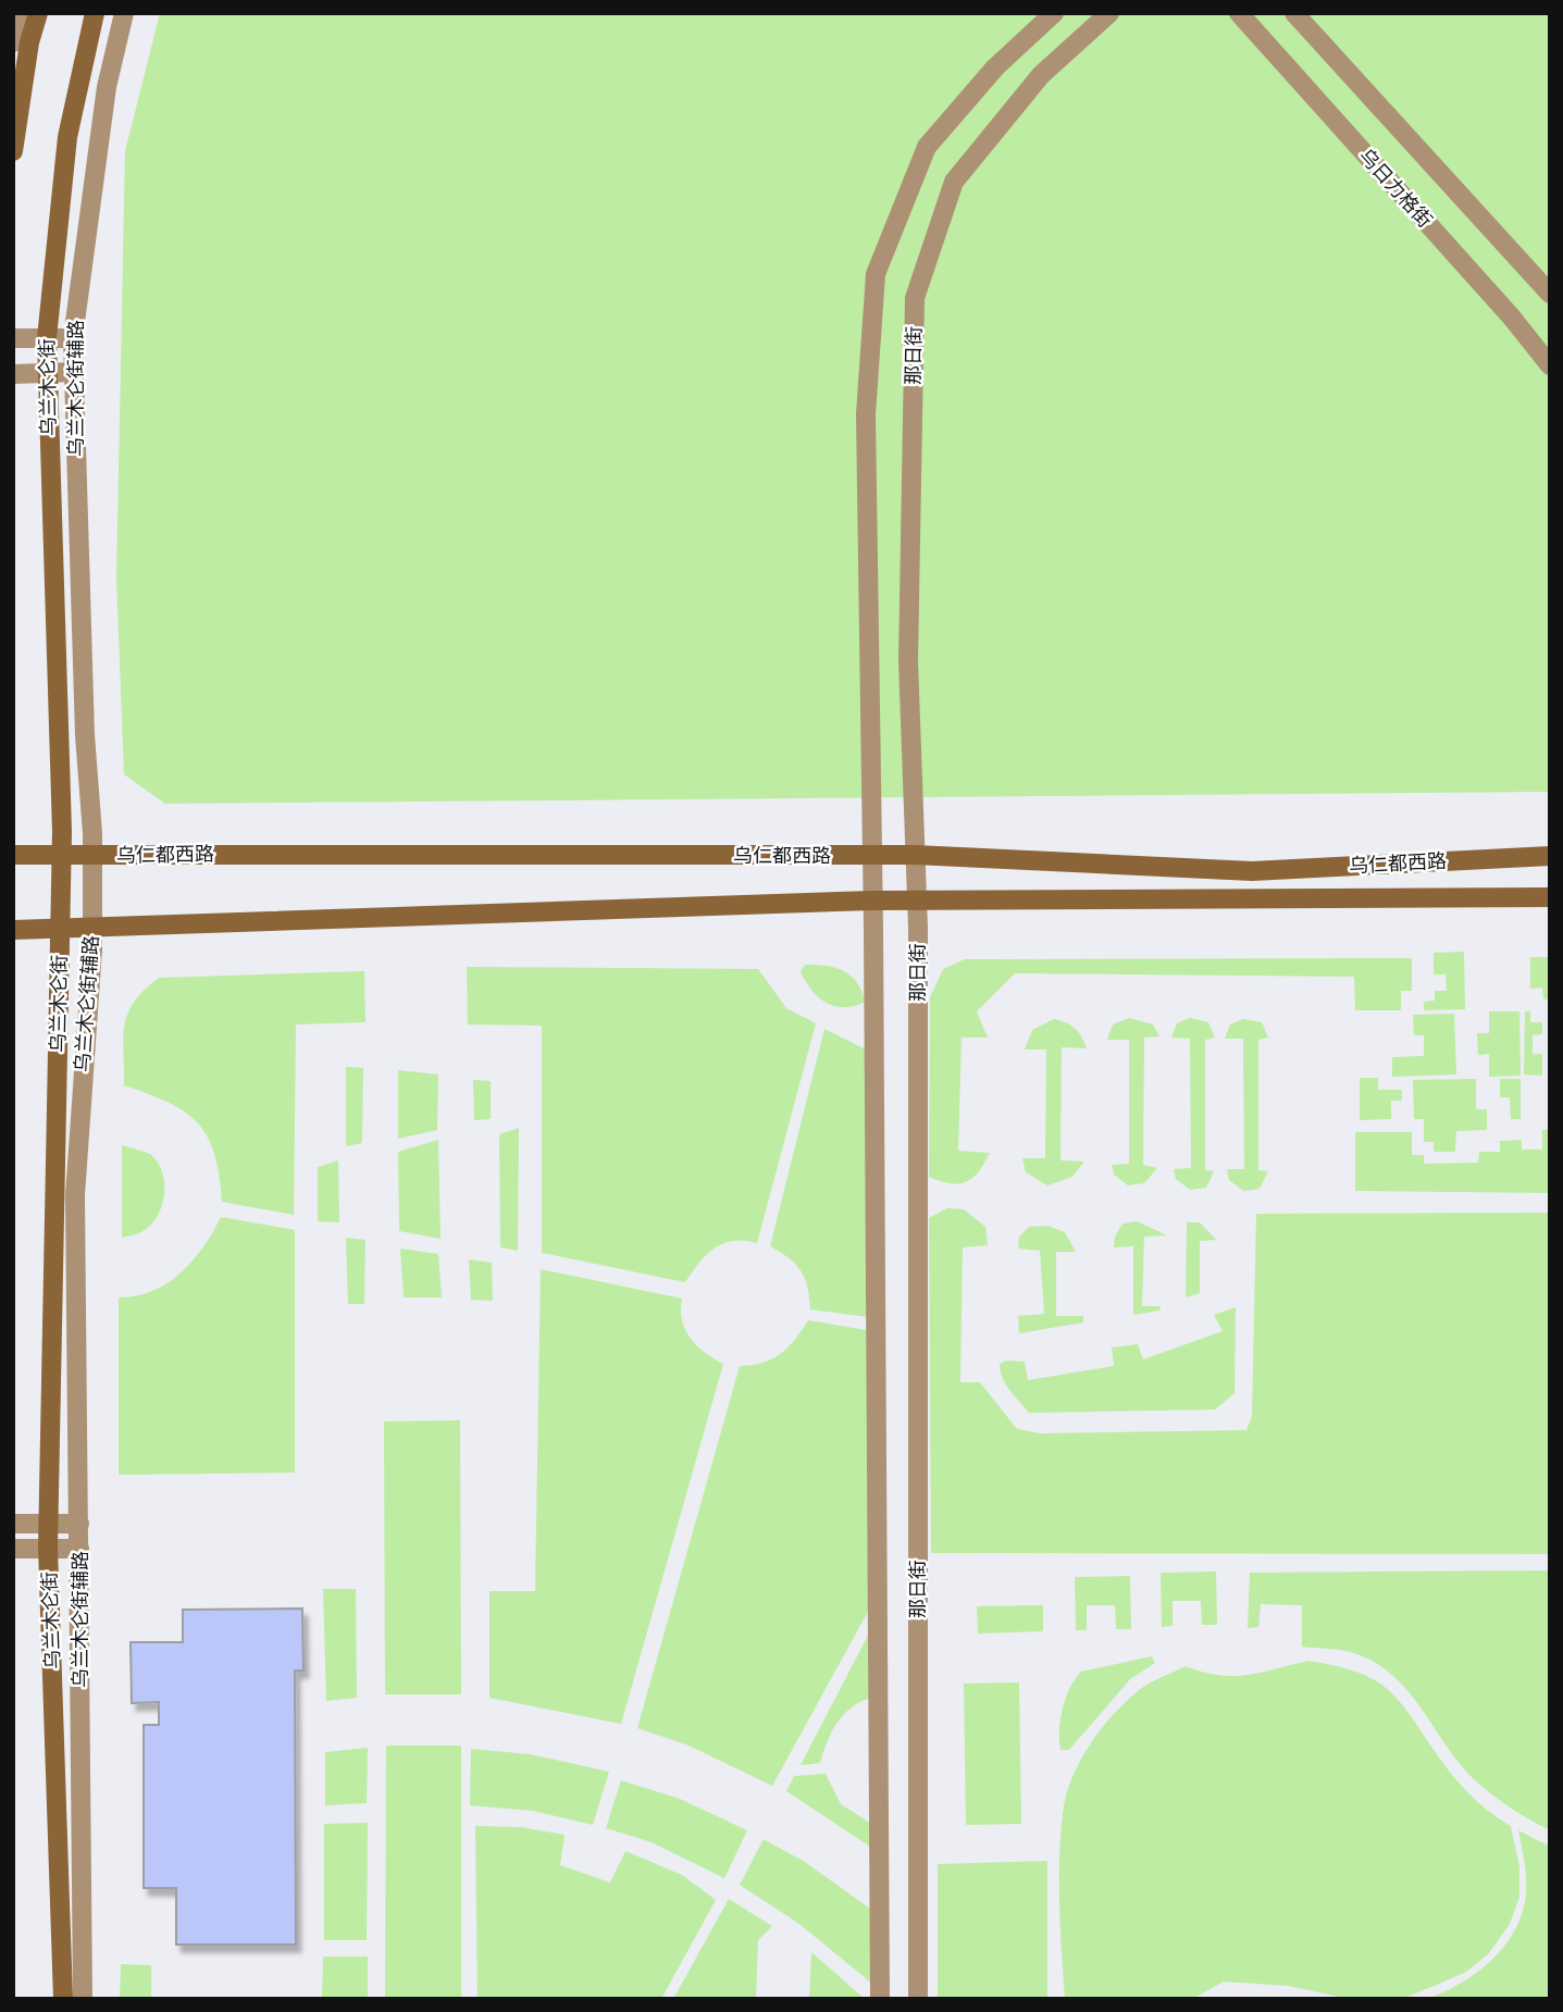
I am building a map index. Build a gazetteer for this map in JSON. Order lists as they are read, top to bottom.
{
  "streets": {
    "main road": ["乌兰木仑街", "乌仁都西路"],
    "street": ["乌日力格街", "那日街", "乌兰木仑街辅路"]
  },
  "crossings": [
    ["那日街", "乌仁都西路"],
    ["乌兰木仑街", "乌仁都西路"],
    ["乌兰木仑街辅路", "乌仁都西路"]
  ]
}
